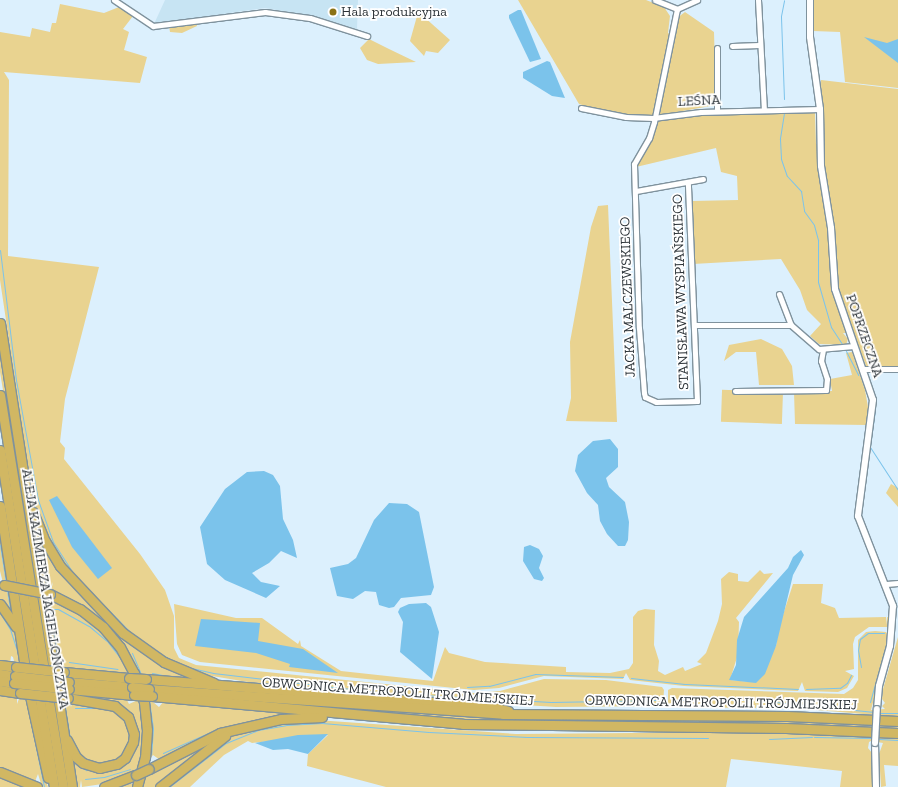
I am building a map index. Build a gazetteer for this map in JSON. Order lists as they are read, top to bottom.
{
  "streets": {
    "highway": ["ALEJA KAZIMIERZA JAGIELLOŃCZYKA", "OBWODNICA METROPOLII TRÓJMIEJSKIEJ"],
    "street": [
      "LEŚNA",
      "STANISŁAWA WYSPIAŃSKIEGO",
      "JACKA MALCZEWSKIEGO",
      "POPRZECZNA"
    ]
  },
  "crossings": [
    ["LEŚNA", "POPRZECZNA"],
    ["STANISŁAWA WYSPIAŃSKIEGO", "JACKA MALCZEWSKIEGO"]
  ],
  "places": ["Hala produkcyjna"]
}
